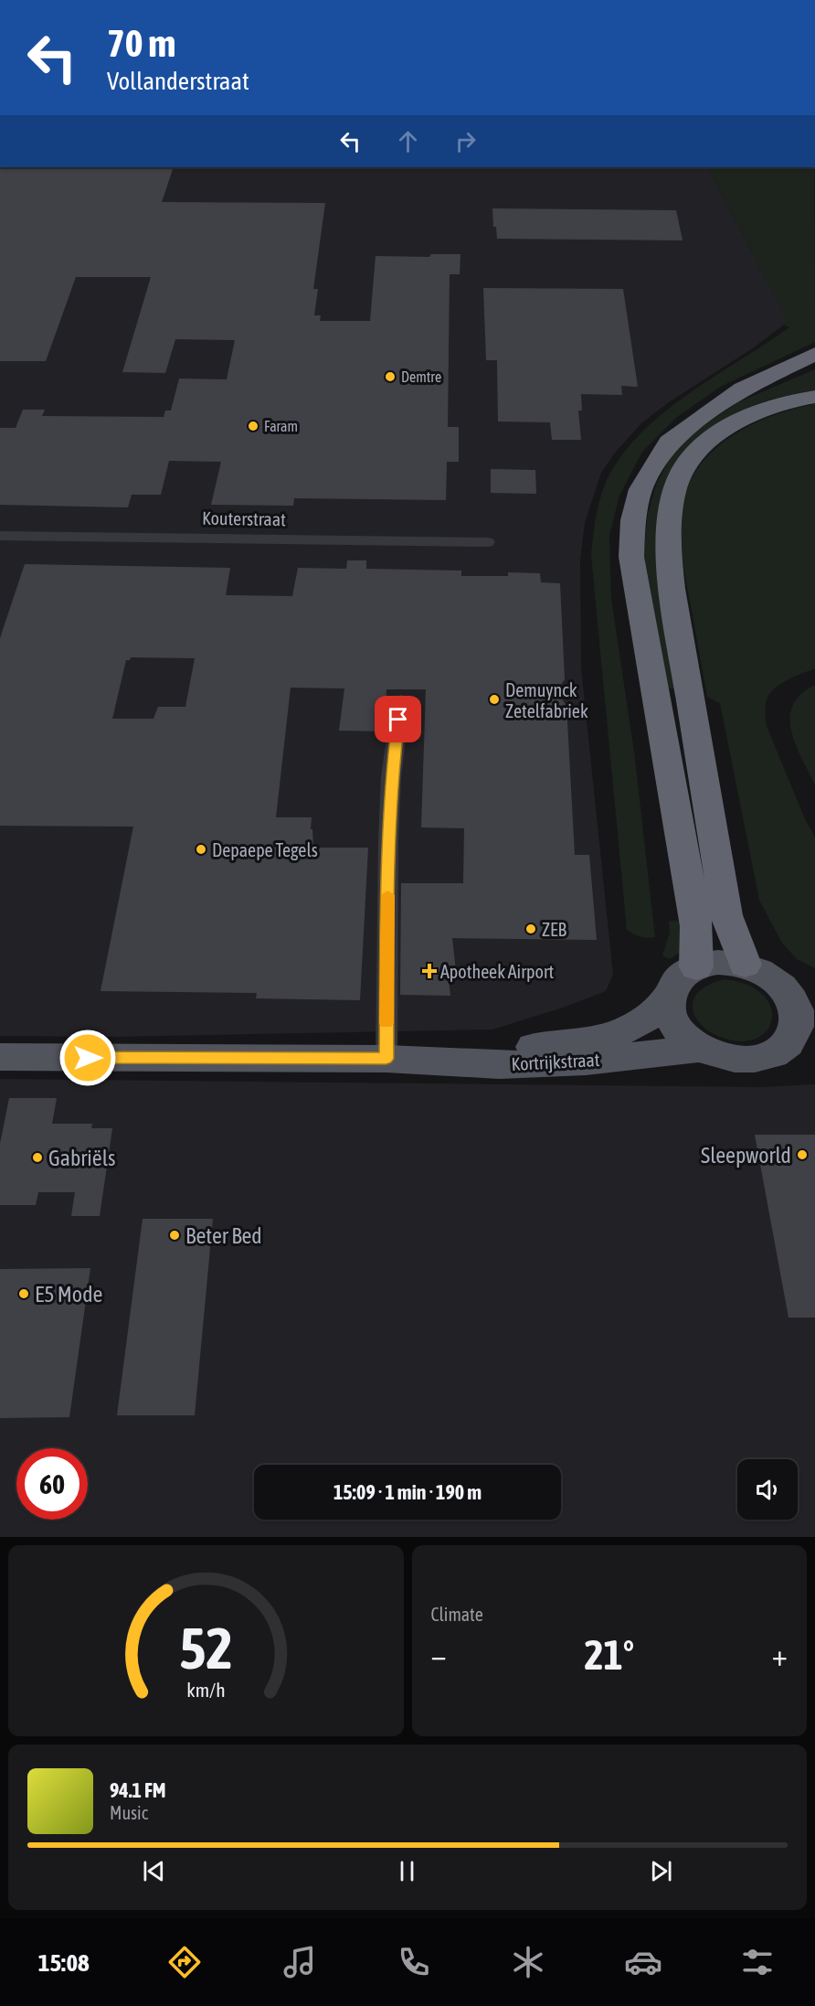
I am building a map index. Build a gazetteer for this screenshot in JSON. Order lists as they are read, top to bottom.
{
  "streets": {
    "main road": ["Kortrijkstraat"],
    "street": ["Kouterstraat"]
  },
  "places": {
    "other": [
      "Demtre",
      "Faram",
      "Demuynck Zetelfabriek",
      "Depaepe Tegels",
      "ZEB",
      "Sleepworld",
      "Gabriëls",
      "Beter Bed",
      "E5 Mode"
    ],
    "health": ["Apotheek Airport"]
  },
  "page": {
    "turn": ["70 m", "Vollanderstraat"],
    "limit": "60",
    "trip": "15:09 · 1 min · 190 m",
    "tile": "Climate",
    "heat": ["−", "21°", "+"],
    "song": ["94.1 FM", "Music"],
    "tabs": "15:08",
    "gauge": ["52", "km/h"]
  }
}
